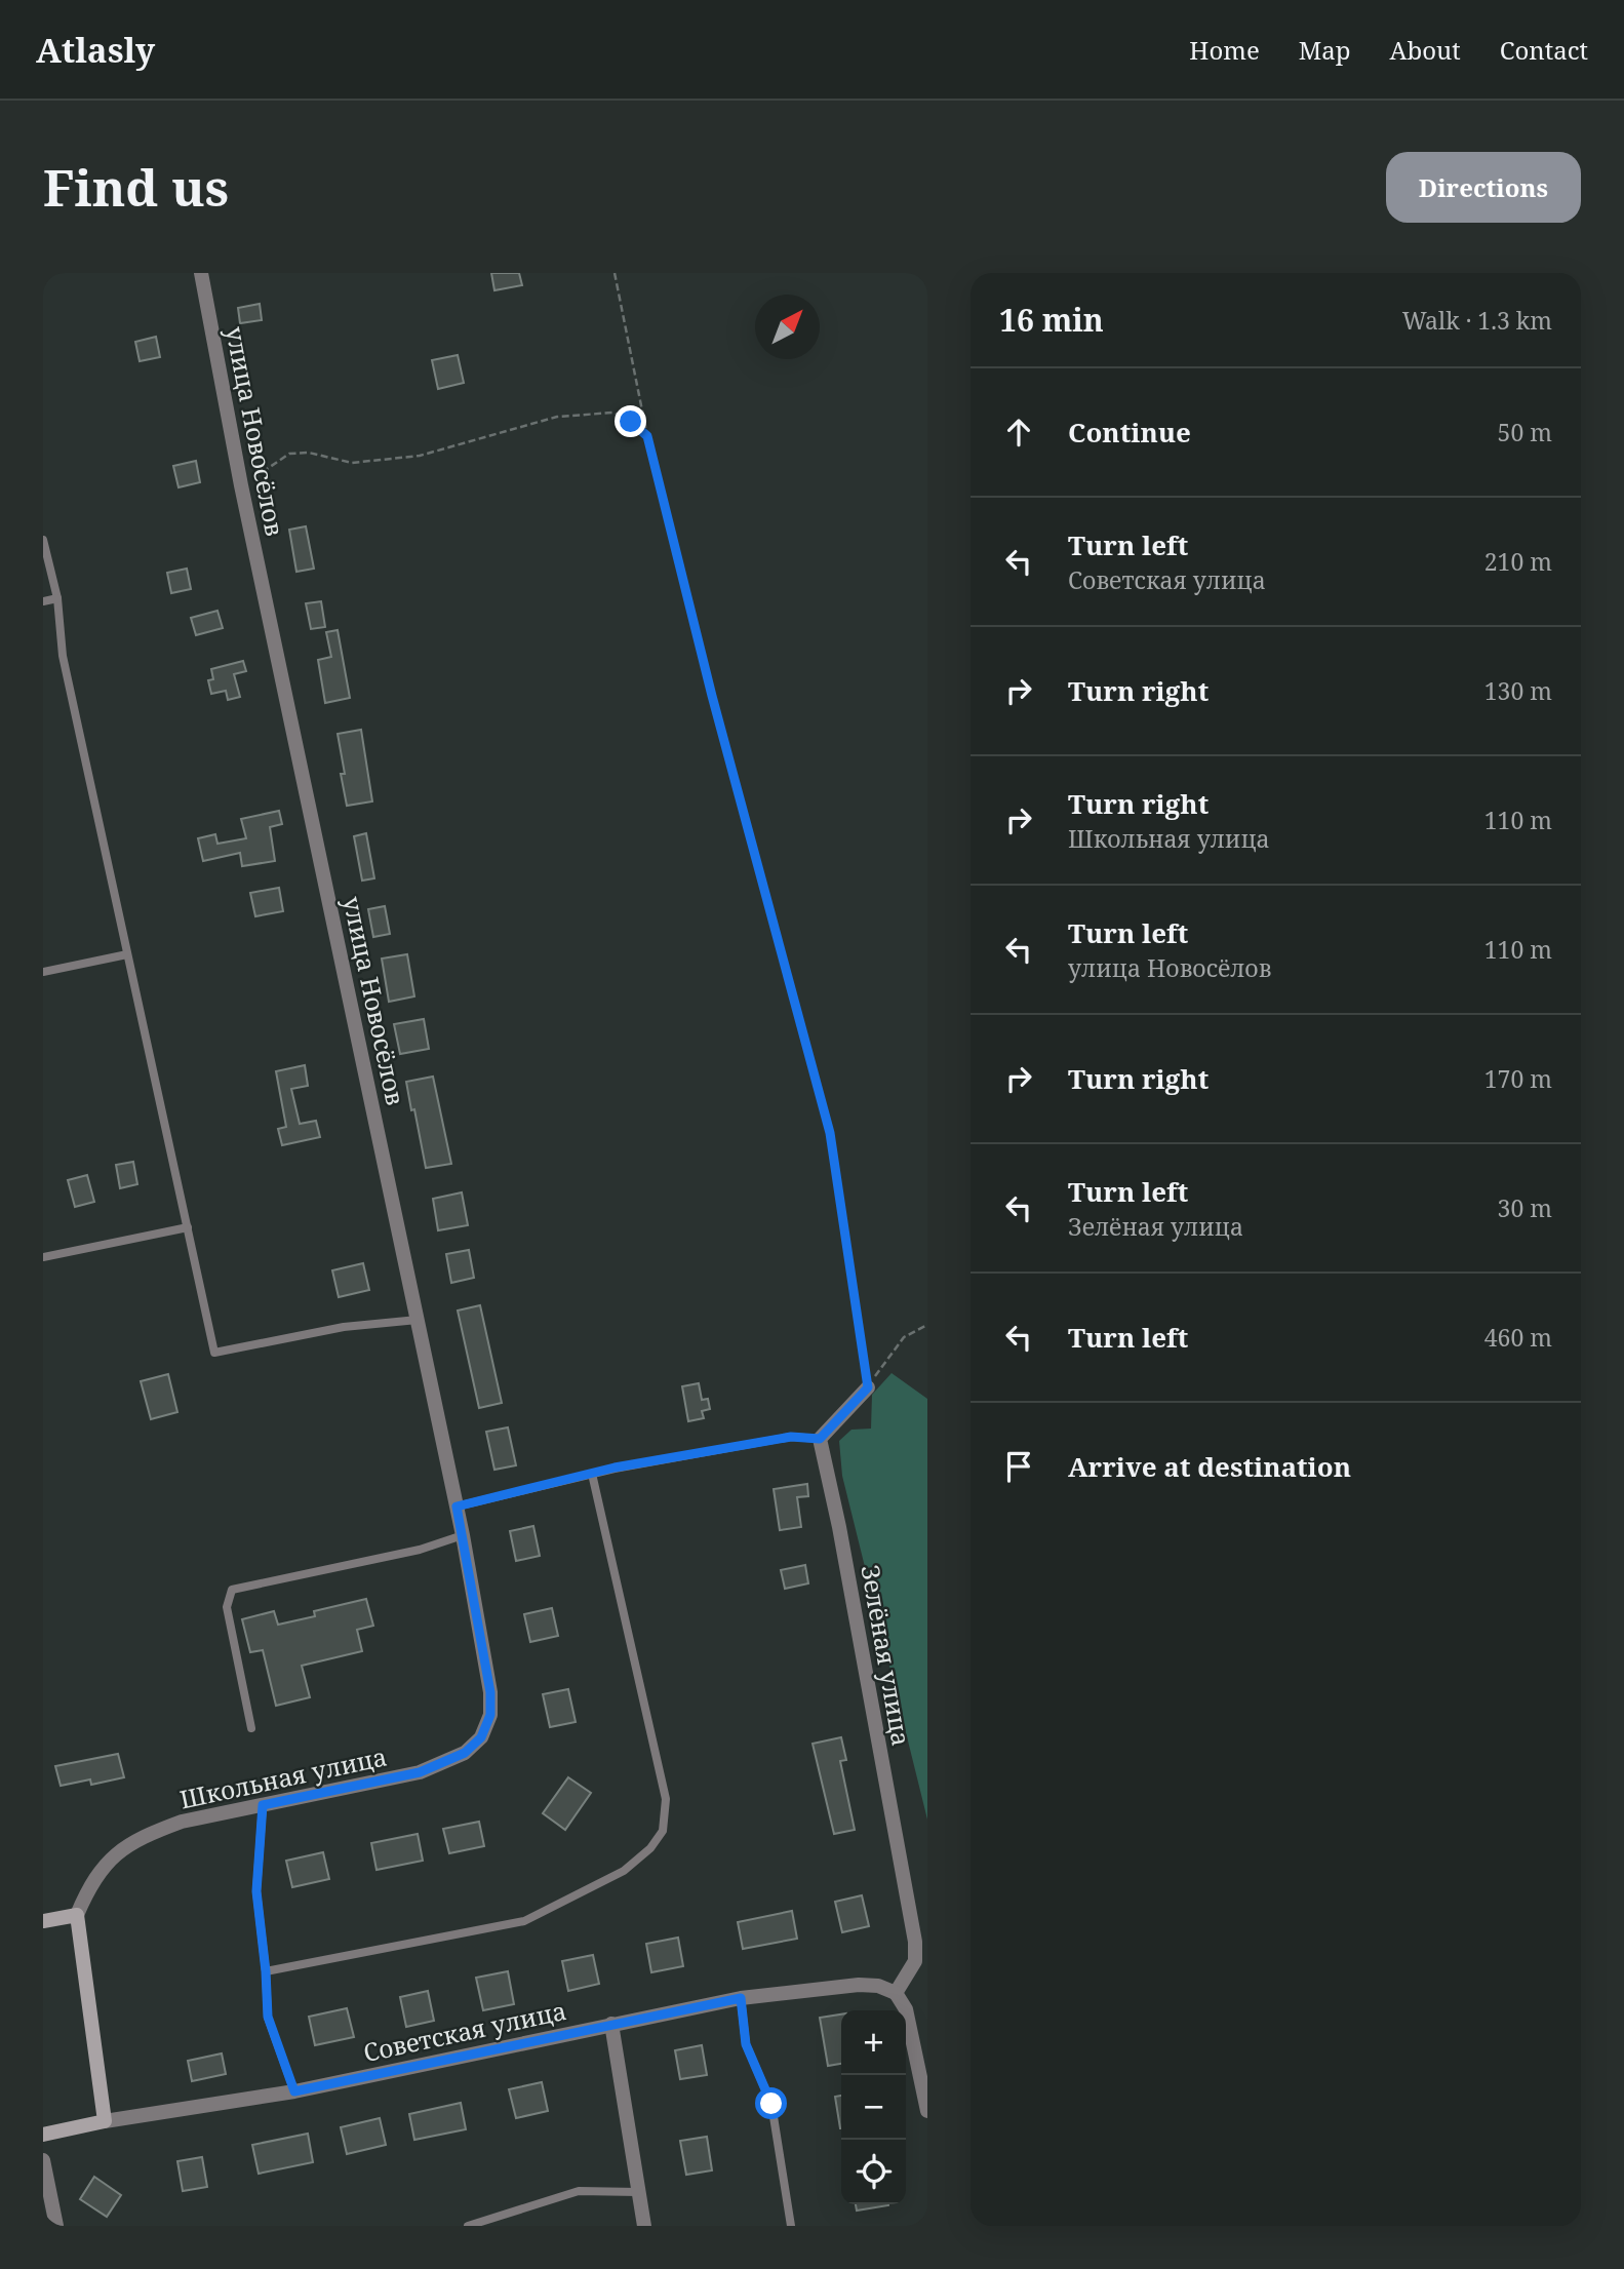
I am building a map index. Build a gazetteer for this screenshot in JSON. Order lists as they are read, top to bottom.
{
  "streets": {
    "street": [
      "улица Новосёлов",
      "Зелёная улица",
      "Школьная улица",
      "Советская улица"
    ]
  },
  "crossings": [
    ["улица Новосёлов", "Школьная улица"],
    ["Зелёная улица", "Советская улица"]
  ],
  "north": "top right",
  "page": {
    "header": "Atlasly",
    "nav": [
      "Home",
      "Map",
      "About",
      "Contact"
    ],
    "buttons": "Directions",
    "title": "Find us",
    "heading": ["16 min", "Walk · 1.3 km"],
    "list": [
      ["Continue", "50 m"],
      ["Turn left", "Советская улица", "210 m"],
      ["Turn right", "130 m"],
      ["Turn right", "Школьная улица", "110 m"],
      ["Turn left", "улица Новосёлов", "110 m"],
      ["Turn right", "170 m"],
      ["Turn left", "Зелёная улица", "30 m"],
      ["Turn left", "460 m"],
      "Arrive at destination"
    ],
    "map_buttons": ["+", "−"]
  }
}
